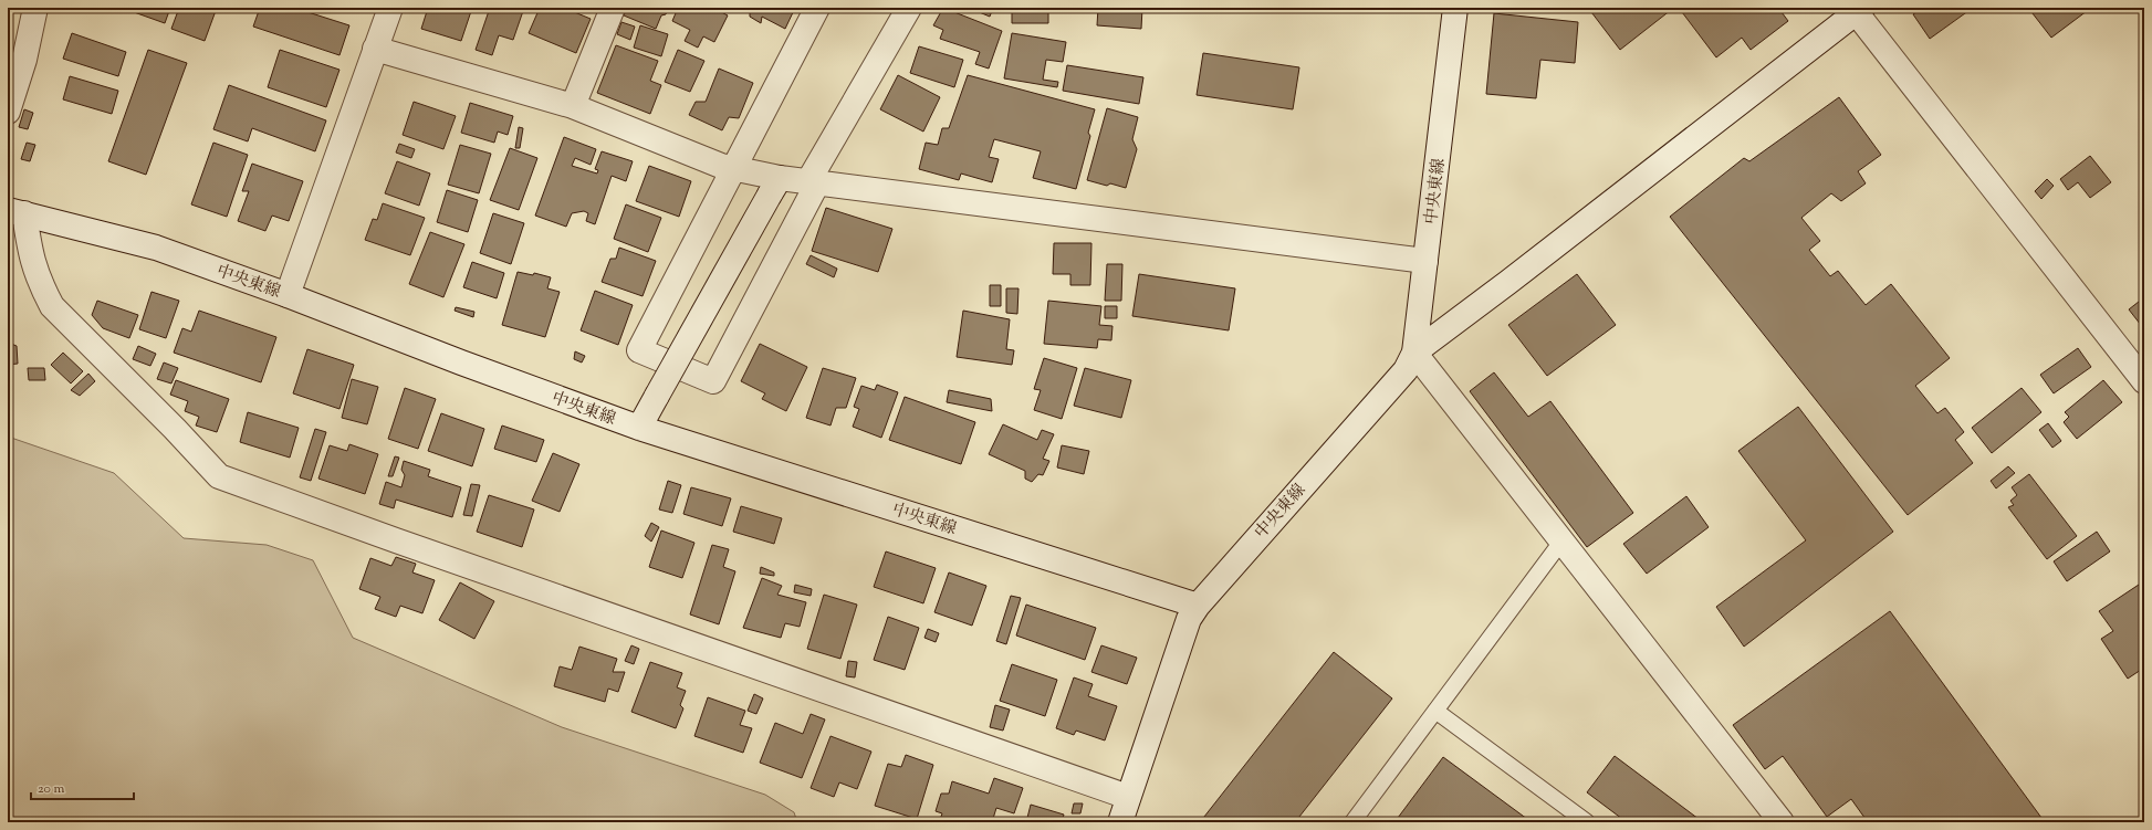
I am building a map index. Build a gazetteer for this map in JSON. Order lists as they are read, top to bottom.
{
  "streets": {
    "street": ["中央東線"]
  },
  "scale_bar": "20 m"
}
